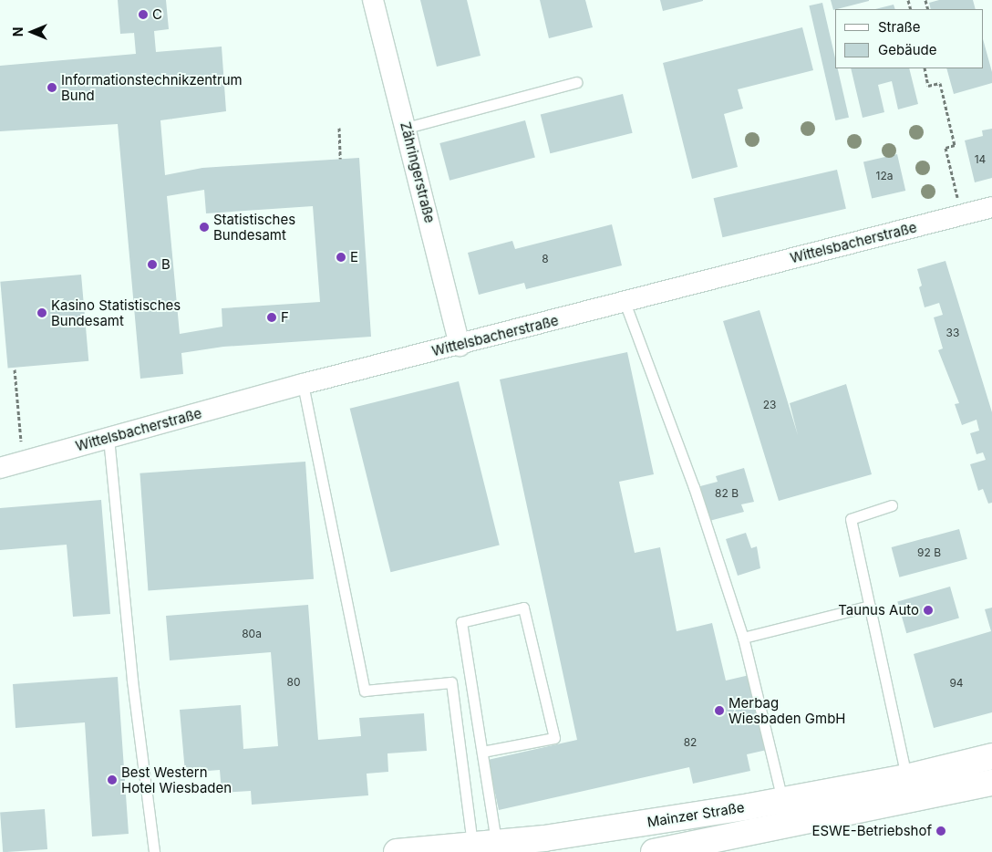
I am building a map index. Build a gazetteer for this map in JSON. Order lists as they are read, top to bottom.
{
  "streets": {
    "main road": ["Mainzer Straße"],
    "street": ["Zähringerstraße", "Wittelsbacherstraße"]
  },
  "crossings": [
    ["Zähringerstraße", "Wittelsbacherstraße"]
  ],
  "places": [
    "C",
    "Informationstechnikzentrum Bund",
    "Statistisches Bundesamt",
    "E",
    "B",
    "Kasino Statistisches Bundesamt",
    "F",
    "Taunus Auto",
    "Merbag Wiesbaden GmbH",
    "Best Western Hotel Wiesbaden",
    "ESWE-Betriebshof"
  ],
  "house_numbers": [
    "14",
    "12a",
    "8",
    "33",
    "23",
    "82 B",
    "92 B",
    "80a",
    "80",
    "94",
    "82"
  ],
  "legend": ["Straße", "Gebäude"],
  "north": "left"
}
